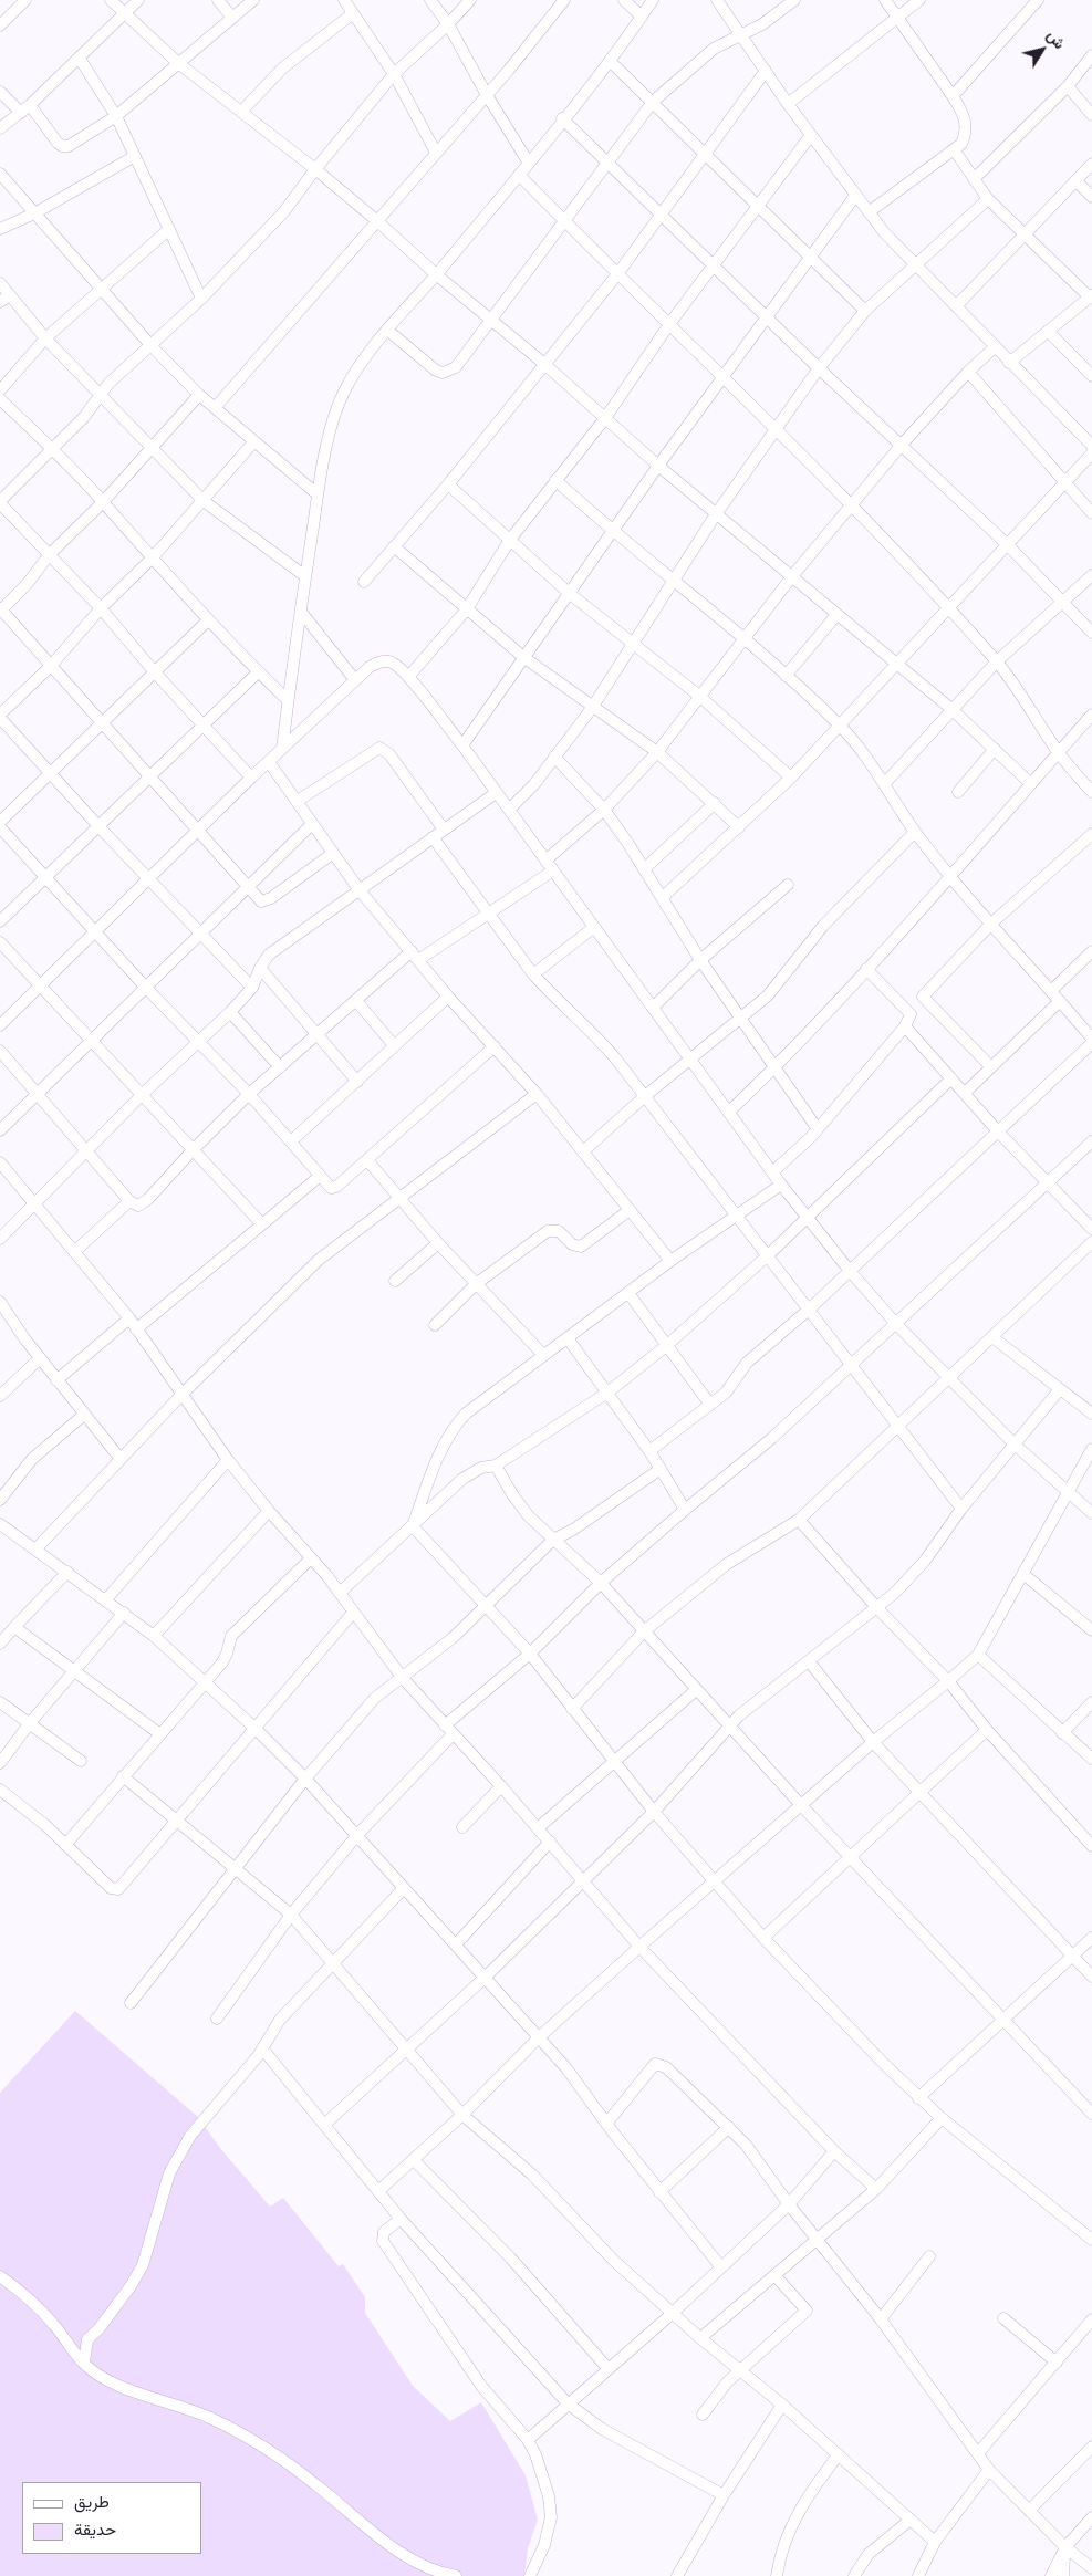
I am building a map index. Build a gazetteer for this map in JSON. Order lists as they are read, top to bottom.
{
  "legend": ["طريق", "حديقة"],
  "north": "top right"
}
